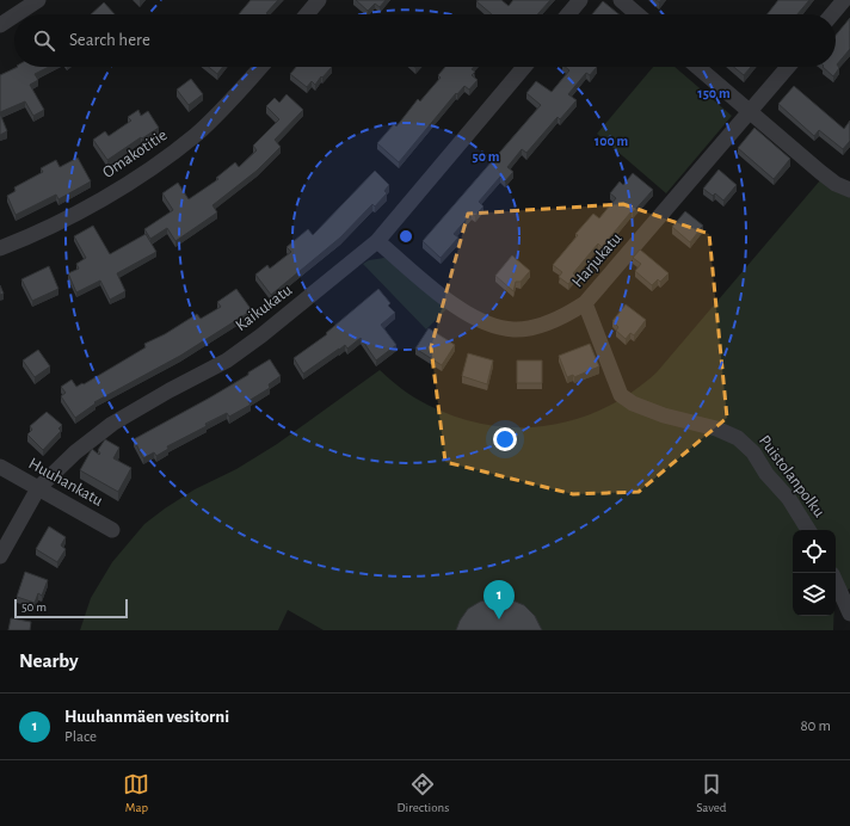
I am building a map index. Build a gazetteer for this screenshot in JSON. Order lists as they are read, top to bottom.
{
  "streets": {
    "street": [
      "Omakotitie",
      "Harjukatu",
      "Kaikukatu",
      "Puistolanpolku",
      "Huuhankatu"
    ]
  },
  "crossings": [
    ["Harjukatu", "Kaikukatu"],
    ["Harjukatu", "Puistolanpolku"],
    ["Kaikukatu", "Huuhankatu"]
  ],
  "scale_bar": "50 m",
  "page": {
    "search": "Search here",
    "pins": "1",
    "scale": "50 m",
    "heading": "Nearby",
    "list": [
      {
        "mark": "1",
        "name": "Huuhanmäen vesitorni",
        "note": "Place",
        "value": "80 m"
      }
    ],
    "nav": ["Map", "Directions", "Saved"]
  },
  "rings": ["150 m", "100 m", "50 m"]
}
